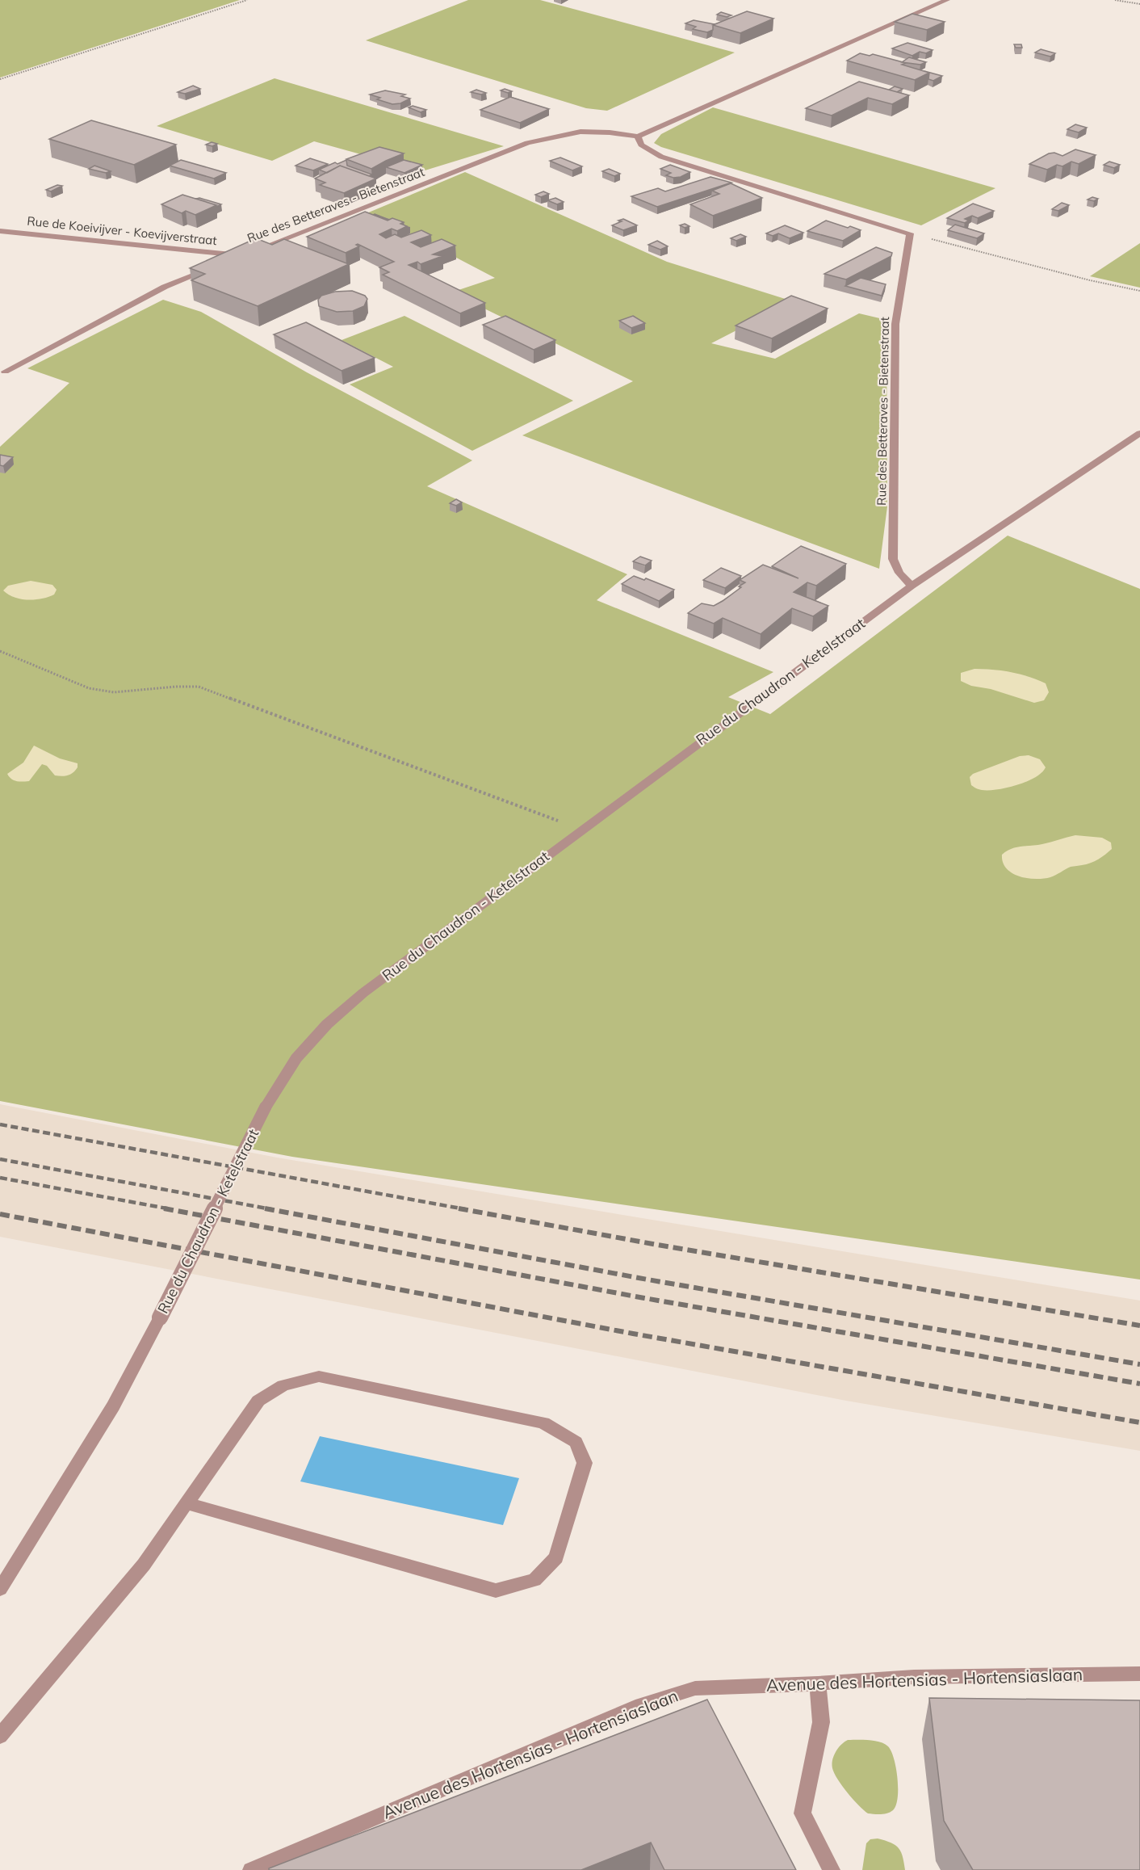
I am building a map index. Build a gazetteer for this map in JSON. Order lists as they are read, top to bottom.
{
  "streets": {
    "street": [
      "Rue des Betteraves - Bietenstraat",
      "Rue de Koeivijver - Koevijverstraat",
      "Rue du Chaudron - Ketelstraat",
      "Avenue des Hortensias - Hortensiaslaan"
    ]
  },
  "crossings": [
    ["Rue des Betteraves - Bietenstraat", "Rue de Koeivijver - Koevijverstraat"],
    ["Rue des Betteraves - Bietenstraat", "Rue du Chaudron - Ketelstraat"]
  ]
}
